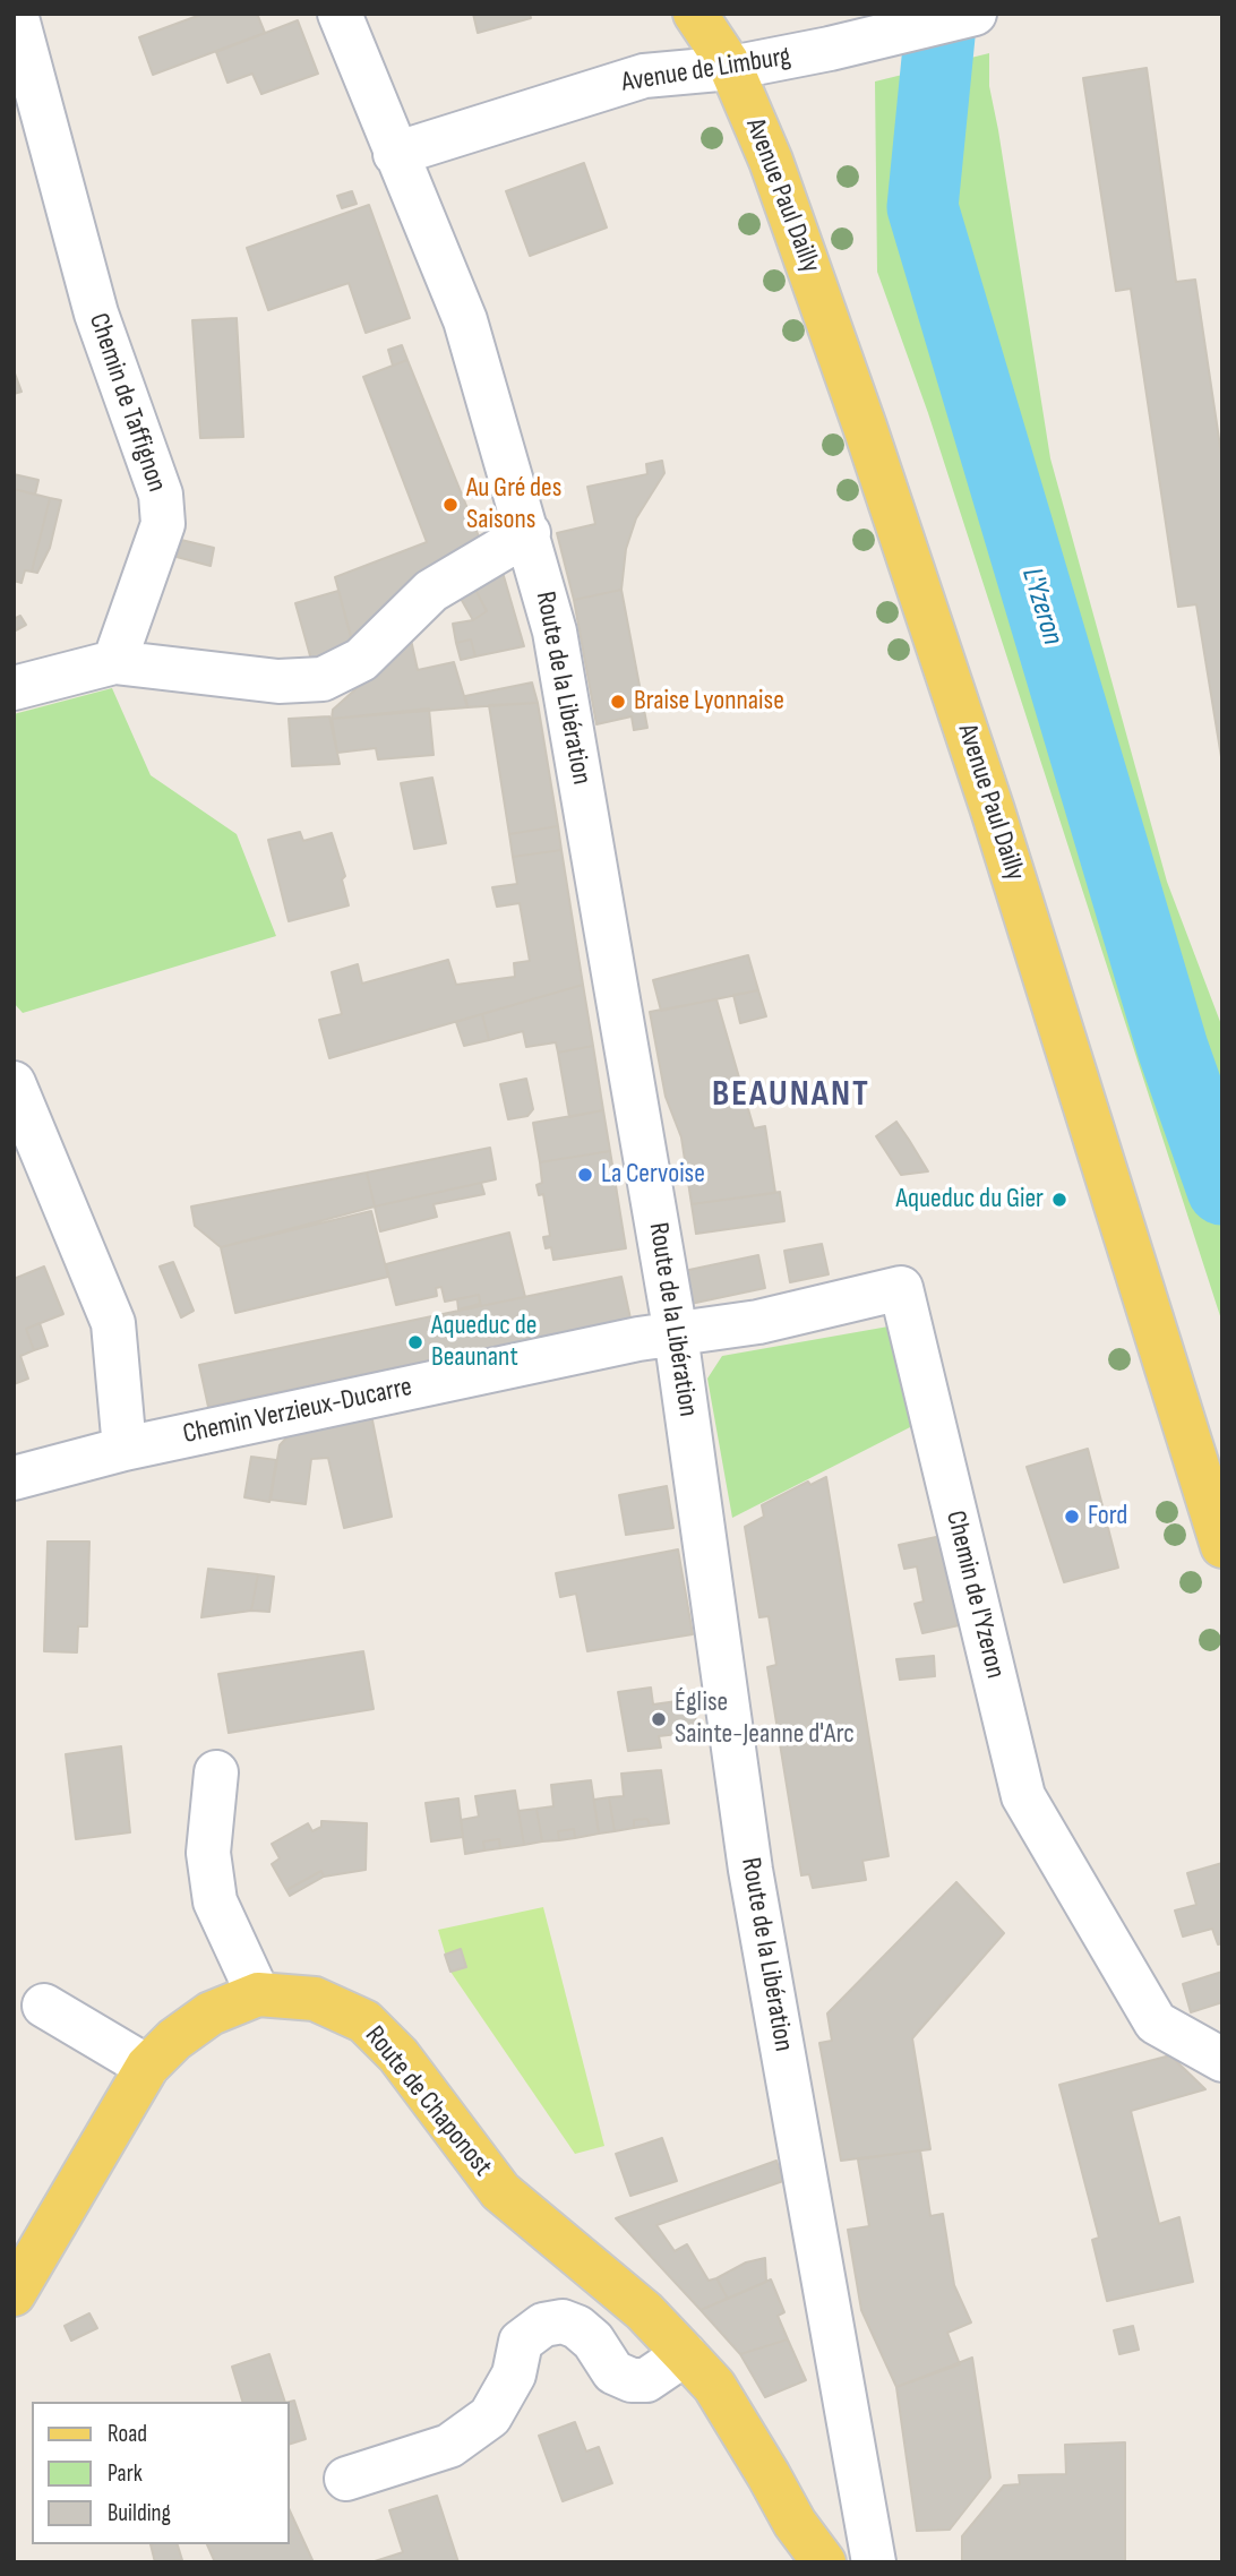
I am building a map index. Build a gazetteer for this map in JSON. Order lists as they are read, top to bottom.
{
  "streets": {
    "main road": ["Avenue Paul Dailly", "Route de Chaponost"],
    "street": [
      "Avenue de Limburg",
      "Chemin de Taffignon",
      "Route de la Libération",
      "Chemin Verzieux-Ducarre",
      "Chemin de l'Yzeron"
    ]
  },
  "crossings": [
    ["Avenue de Limburg", "Avenue Paul Dailly"],
    ["Avenue de Limburg", "Route de la Libération"],
    ["Route de la Libération", "Chemin Verzieux-Ducarre"],
    ["Route de la Libération", "Chemin de l'Yzeron"],
    ["Chemin Verzieux-Ducarre", "Chemin de l'Yzeron"]
  ],
  "districts": ["BEAUNANT"],
  "water": ["L'Yzeron"],
  "places": [
    "Au Gré des Saisons",
    "Braise Lyonnaise",
    "La Cervoise",
    "Aqueduc du Gier",
    "Aqueduc de Beaunant",
    "Ford",
    "Église Sainte-Jeanne d'Arc"
  ],
  "legend": ["Road", "Park", "Building"]
}
